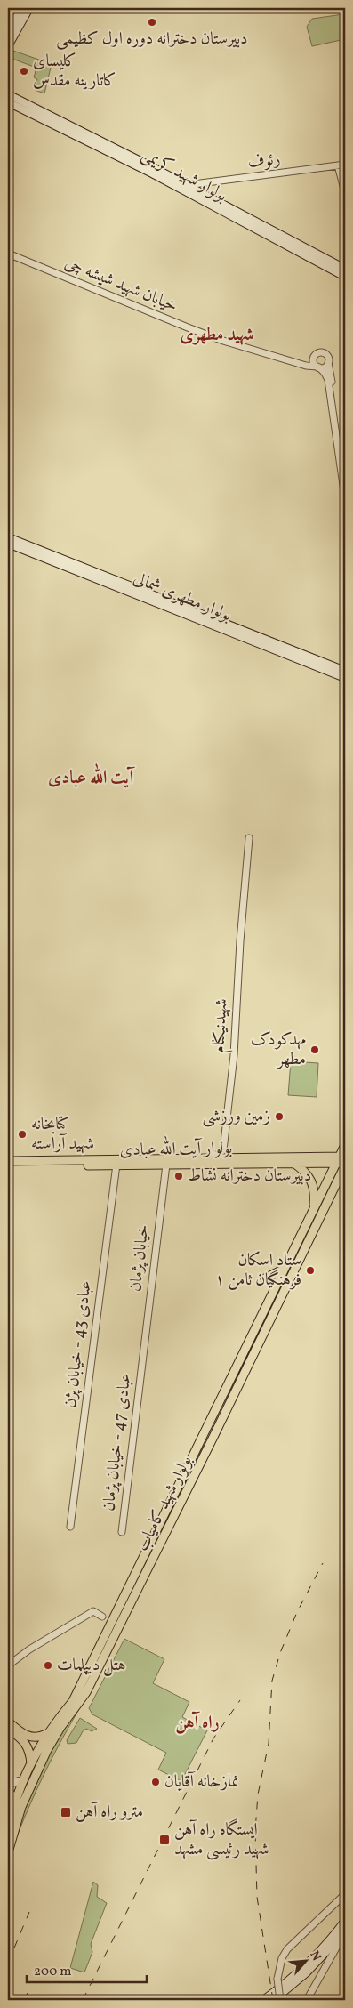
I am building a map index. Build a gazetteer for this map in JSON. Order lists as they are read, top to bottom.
{
  "streets": {
    "main road": [
      "بولوار شهید کریمی",
      "بولوار مطهری شمالی",
      "بولوار آیت الله عبادی",
      "بولوار شهید کامیاب"
    ],
    "street": [
      "رئوف",
      "خیابان شهید شیشه چی",
      "شهیدنیکنام",
      "خیابان پژمان",
      "عبادی 43 - خیابان پژن",
      "عبادی 47 - خیابان پژمان"
    ]
  },
  "crossings": [
    ["رئوف", "بولوار شهید کریمی"],
    ["بولوار آیت الله عبادی", "خیابان پژمان"],
    ["بولوار آیت الله عبادی", "عبادی 43 - خیابان پژن"],
    ["بولوار آیت الله عبادی", "بولوار شهید کامیاب"],
    ["خیابان پژمان", "عبادی 47 - خیابان پژمان"]
  ],
  "districts": ["شهید مطهری", "آیت الله عبادی", "راه آهن"],
  "places": {
    "other": [
      "دبیرستان دخترانه دوره اول کظیمی",
      "کلیسای کاتارینه مقدس",
      "مهدکودک مطهر",
      "زمین ورزشی",
      "کتابخانه شهید آراسته",
      "دبیرستان دخترانه نشاط",
      "ستاد اسکان فرهنگیان ثامن ۱",
      "هتل دیپلمات",
      "نمازخانه آقایان"
    ],
    "transit": ["مترو راه آهن", "ایستگاه راه آهن شهید رئیسی مشهد"]
  },
  "scale_bar": "200 m",
  "north": "top right"
}
